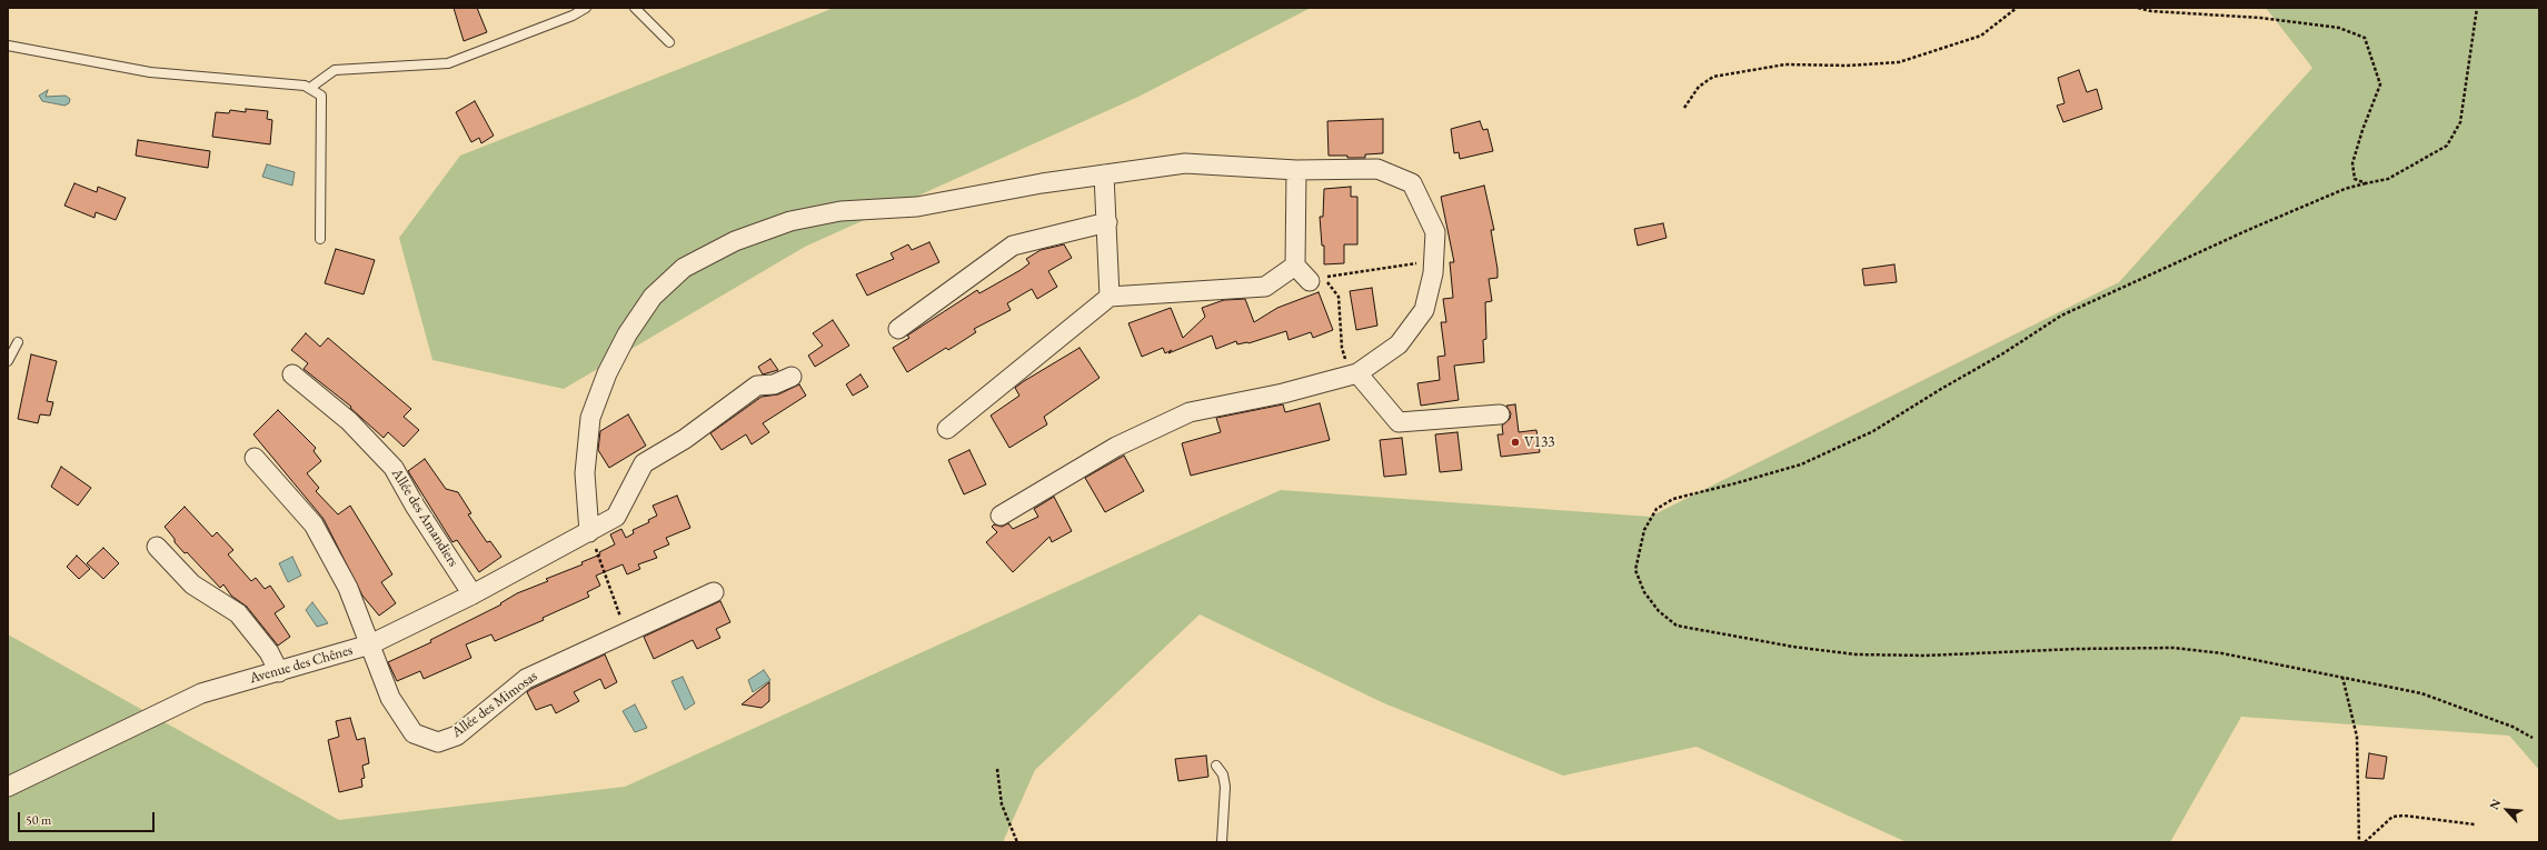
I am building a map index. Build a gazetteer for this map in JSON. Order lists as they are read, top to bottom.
{
  "streets": {
    "street": ["Allée des Amandiers", "Avenue des Chênes", "Allée des Mimosas"]
  },
  "crossings": [
    ["Allée des Amandiers", "Avenue des Chênes"],
    ["Avenue des Chênes", "Allée des Mimosas"]
  ],
  "places": ["V133"],
  "scale_bar": "50 m",
  "north": "top left"
}
